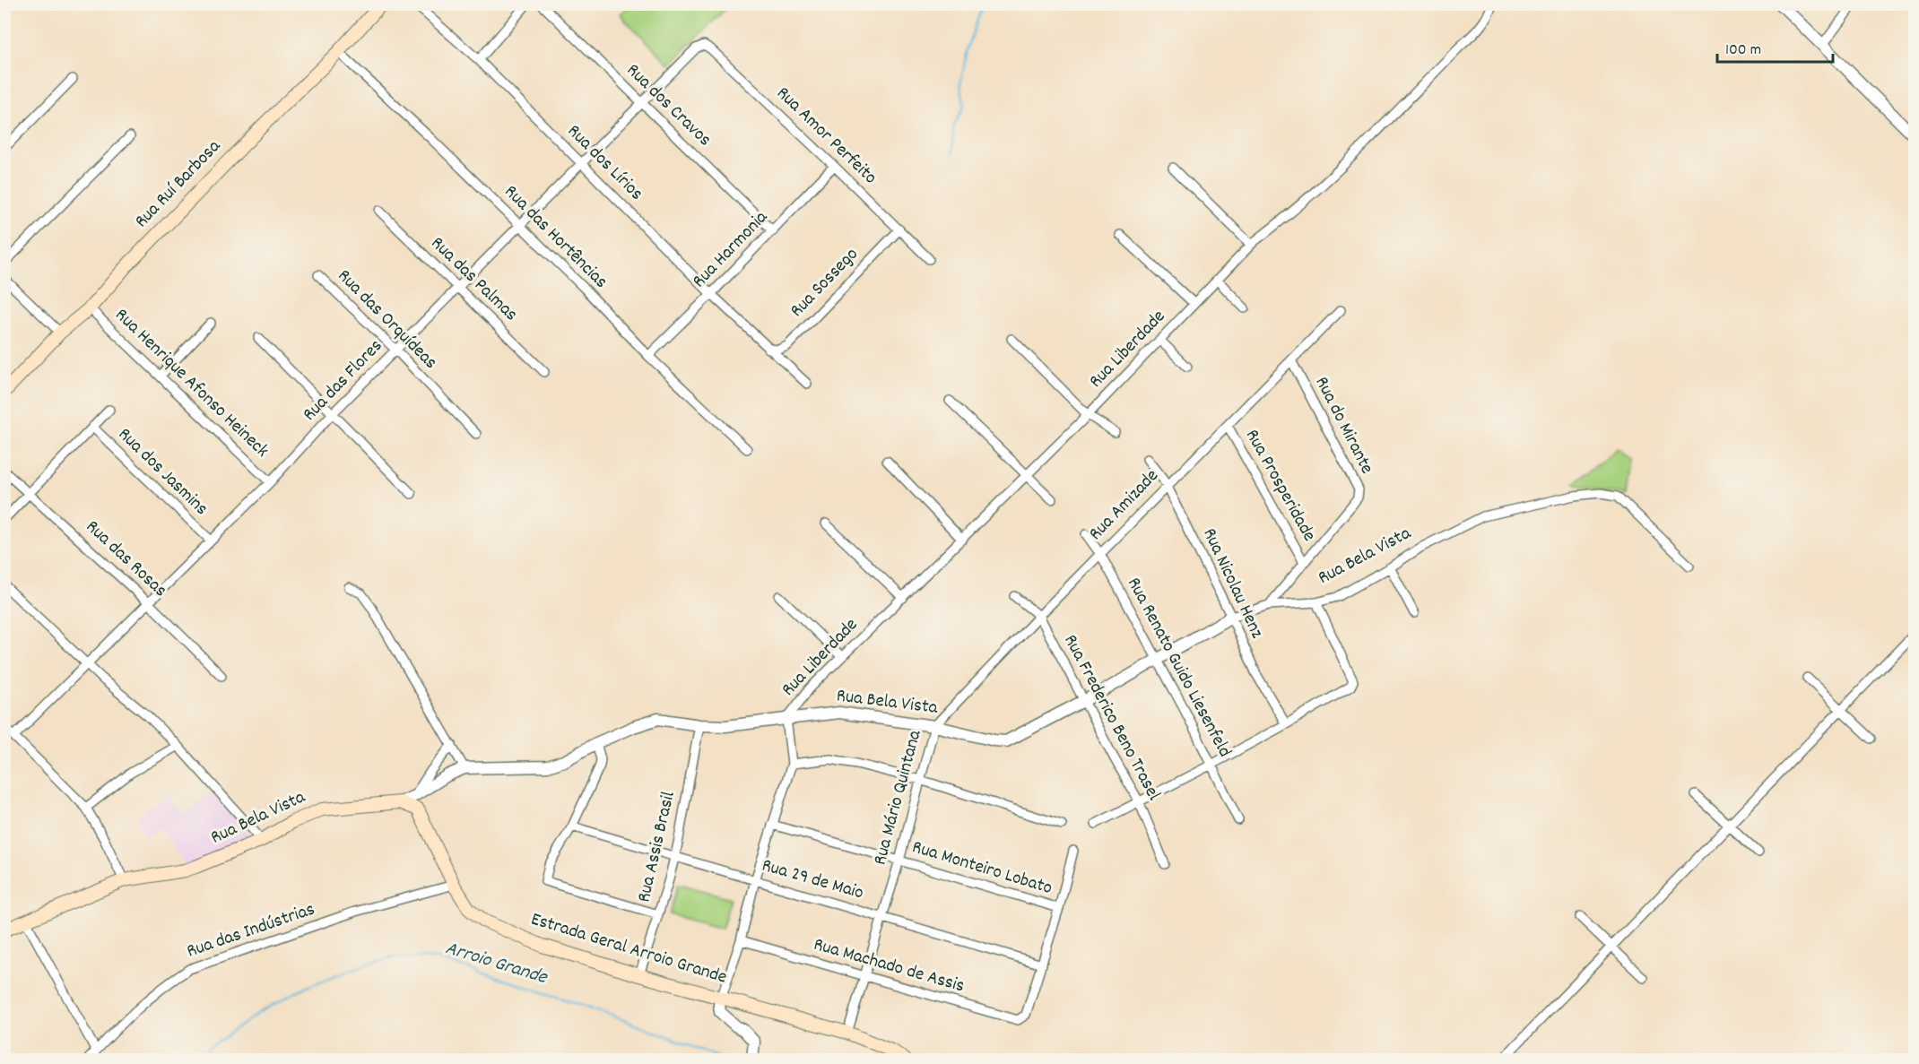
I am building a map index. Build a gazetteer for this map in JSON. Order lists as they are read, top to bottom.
{
  "streets": {
    "main road": ["Rua Ruí Barbosa", "Rua Bela Vista", "Estrada Geral Arroio Grande"],
    "street": [
      "Rua dos Cravos",
      "Rua Amor Perfeito",
      "Rua dos Lírios",
      "Rua das Hortências",
      "Rua Harmonia",
      "Rua das Palmas",
      "Rua Sossego",
      "Rua das Orquídeas",
      "Rua Liberdade",
      "Rua das Flores",
      "Rua Henrique Afonso Heineck",
      "Rua do Mirante",
      "Rua dos Jasmins",
      "Rua Prosperidade",
      "Rua Amizade",
      "Rua das Rosas",
      "Rua Nicolau Henz",
      "Rua Renato Guido Liesenfeld",
      "Rua Frederico Beno Trasel",
      "Rua Mário Quintana",
      "Rua Assis Brasil",
      "Rua Monteiro Lobato",
      "Rua 29 de Maio",
      "Rua das Indústrias",
      "Rua Machado de Assis"
    ]
  },
  "crossings": [
    ["Rua dos Cravos", "Rua Harmonia"],
    ["Rua dos Cravos", "Rua das Flores"],
    ["Rua Amor Perfeito", "Rua Harmonia"],
    ["Rua Amor Perfeito", "Rua Sossego"],
    ["Rua Amor Perfeito", "Rua das Flores"],
    ["Rua dos Lírios", "Rua Harmonia"],
    ["Rua dos Lírios", "Rua Sossego"],
    ["Rua dos Lírios", "Rua das Flores"],
    ["Rua Ruí Barbosa", "Rua das Hortências"],
    ["Rua Ruí Barbosa", "Rua Henrique Afonso Heineck"],
    ["Rua das Hortências", "Rua Harmonia"],
    ["Rua das Hortências", "Rua das Flores"],
    ["Rua das Palmas", "Rua das Flores"],
    ["Rua das Orquídeas", "Rua das Flores"],
    ["Rua Liberdade", "Rua Bela Vista"],
    ["Rua das Flores", "Rua Henrique Afonso Heineck"],
    ["Rua das Flores", "Rua dos Jasmins"],
    ["Rua das Flores", "Rua das Rosas"],
    ["Rua do Mirante", "Rua Prosperidade"],
    ["Rua do Mirante", "Rua Amizade"],
    ["Rua do Mirante", "Rua Bela Vista"],
    ["Rua Prosperidade", "Rua Amizade"],
    ["Rua Amizade", "Rua Bela Vista"],
    ["Rua Amizade", "Rua Nicolau Henz"],
    ["Rua Amizade", "Rua Renato Guido Liesenfeld"],
    ["Rua Amizade", "Rua Frederico Beno Trasel"],
    ["Rua Amizade", "Rua Mário Quintana"],
    ["Rua Bela Vista", "Rua Nicolau Henz"],
    ["Rua Bela Vista", "Rua Renato Guido Liesenfeld"],
    ["Rua Bela Vista", "Rua Frederico Beno Trasel"],
    ["Rua Bela Vista", "Rua Mário Quintana"],
    ["Rua Bela Vista", "Rua Assis Brasil"],
    ["Rua Bela Vista", "Estrada Geral Arroio Grande"],
    ["Rua Mário Quintana", "Rua Monteiro Lobato"],
    ["Rua Mário Quintana", "Rua 29 de Maio"],
    ["Rua Mário Quintana", "Estrada Geral Arroio Grande"],
    ["Rua Mário Quintana", "Rua Machado de Assis"],
    ["Rua Assis Brasil", "Rua 29 de Maio"],
    ["Rua Assis Brasil", "Estrada Geral Arroio Grande"],
    ["Rua 29 de Maio", "Rua Machado de Assis"],
    ["Rua das Indústrias", "Estrada Geral Arroio Grande"]
  ],
  "water": ["Arroio Grande"],
  "scale_bar": "100 m"
}
